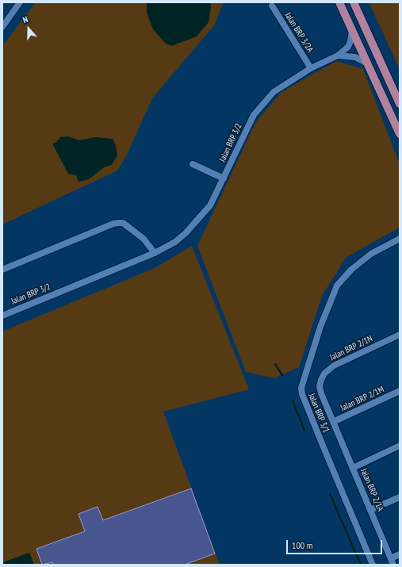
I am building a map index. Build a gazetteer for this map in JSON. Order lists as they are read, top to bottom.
{
  "streets": {
    "street": [
      "Jalan BRP 3/2A",
      "Jalan BRP 3/2",
      "Jalan BRP 2/1N",
      "Jalan BRP 2/1M",
      "Jalan BRP 3/1",
      "Jalan BRP 2/1A"
    ]
  },
  "crossings": [
    ["Jalan BRP 3/2A", "Jalan BRP 3/2"],
    ["Jalan BRP 2/1N", "Jalan BRP 2/1M"],
    ["Jalan BRP 2/1N", "Jalan BRP 2/1A"],
    ["Jalan BRP 2/1M", "Jalan BRP 2/1A"]
  ],
  "scale_bar": "100 m",
  "north": "top"
}
